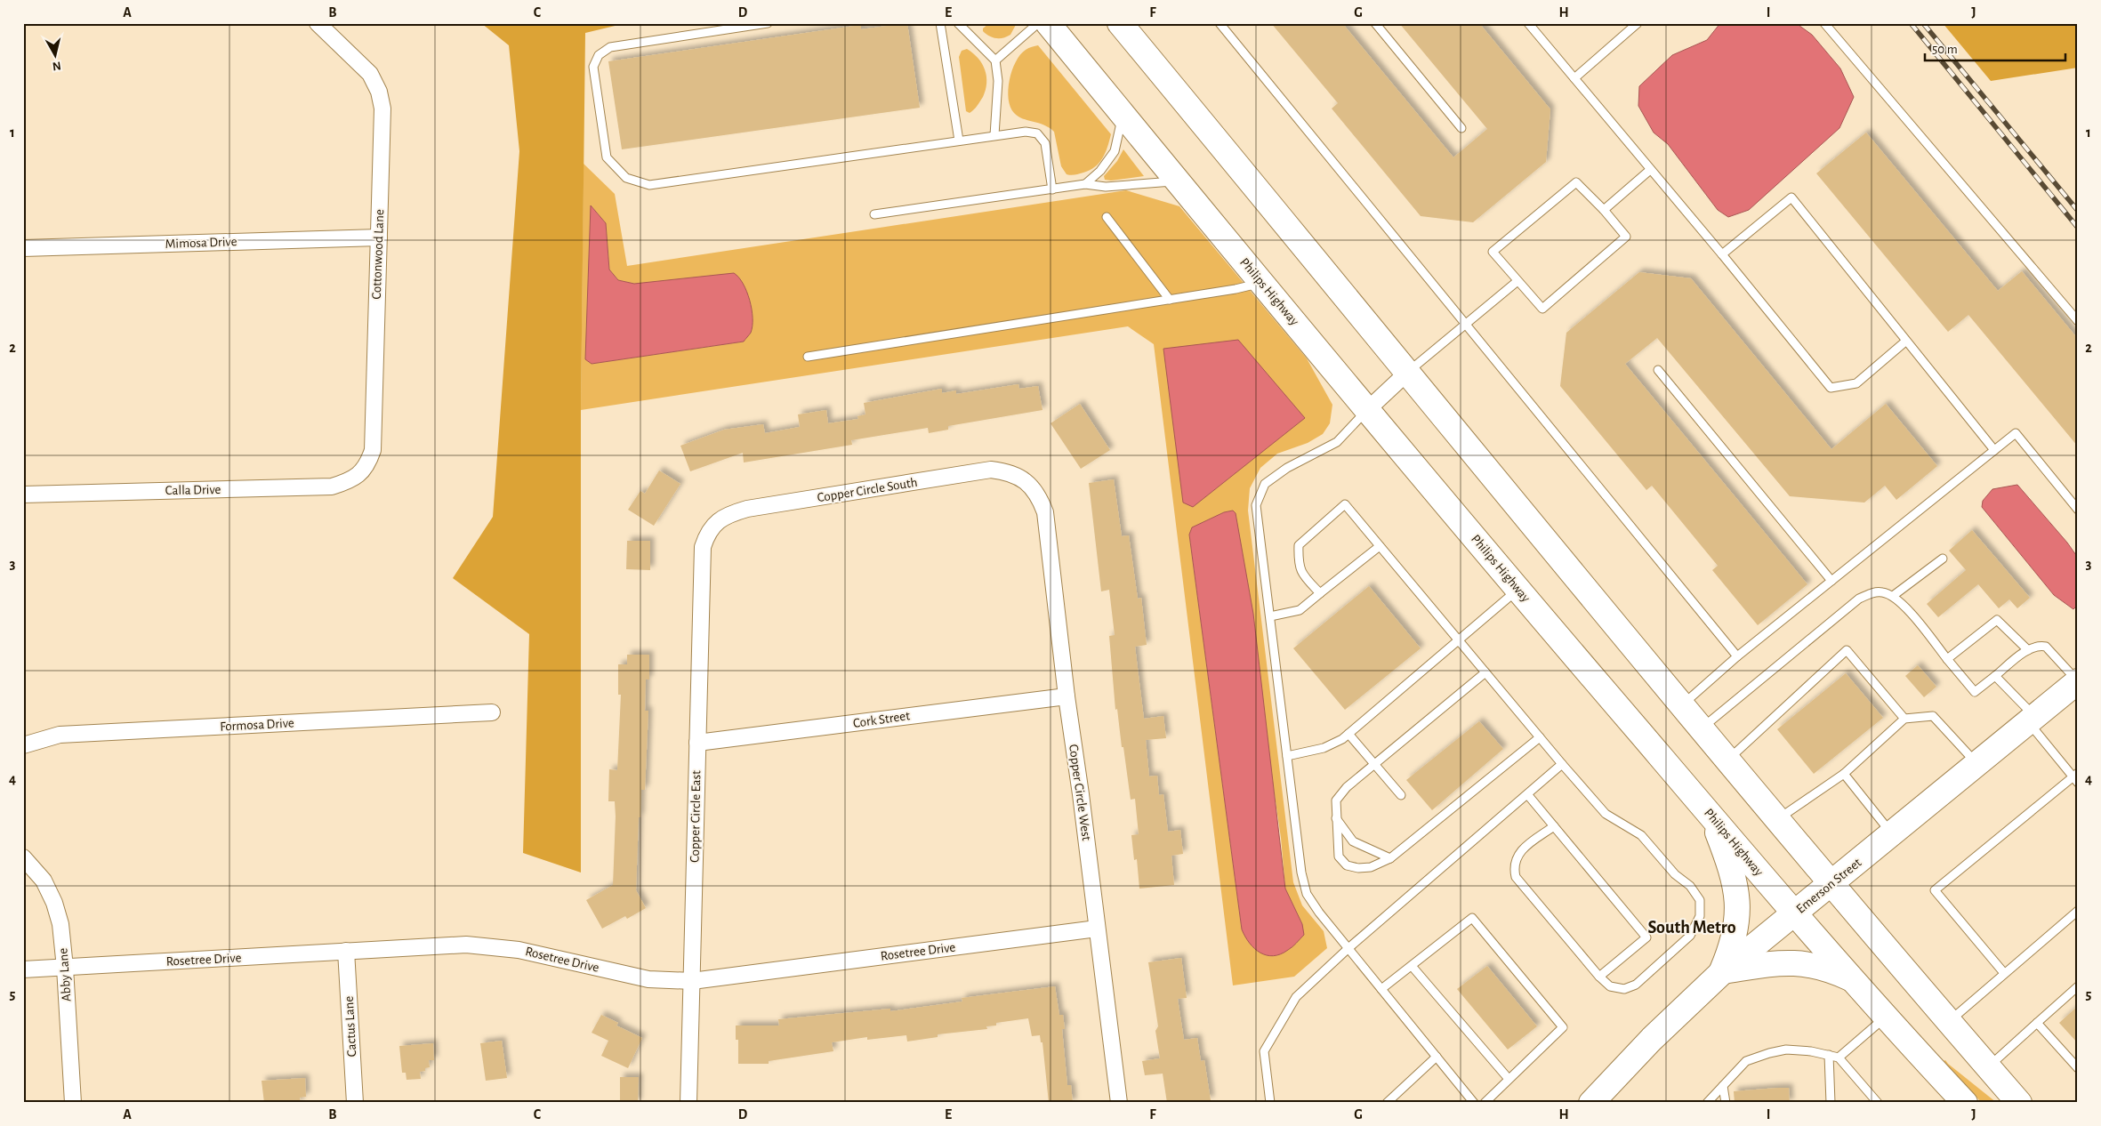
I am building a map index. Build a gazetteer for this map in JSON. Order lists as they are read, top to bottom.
{
  "streets": {
    "main road": ["Philips Highway", "Emerson Street"],
    "street": [
      "Mimosa Drive",
      "Cottonwood Lane",
      "Calla Drive",
      "Copper Circle South",
      "Cork Street",
      "Formosa Drive",
      "Copper Circle West",
      "Copper Circle East",
      "Rosetree Drive",
      "Abby Lane",
      "Cactus Lane"
    ]
  },
  "crossings": [
    ["Mimosa Drive", "Cottonwood Lane"],
    ["Cottonwood Lane", "Calla Drive"],
    ["Philips Highway", "Emerson Street"],
    ["Copper Circle South", "Copper Circle West"],
    ["Copper Circle South", "Copper Circle East"],
    ["Cork Street", "Copper Circle West"],
    ["Cork Street", "Copper Circle East"],
    ["Copper Circle West", "Rosetree Drive"],
    ["Copper Circle East", "Rosetree Drive"],
    ["Rosetree Drive", "Abby Lane"],
    ["Rosetree Drive", "Cactus Lane"]
  ],
  "districts": ["South Metro"],
  "scale_bar": "50 m",
  "north": "bottom",
  "grid": {
    "columns": [
      "A",
      "B",
      "C",
      "D",
      "E",
      "F",
      "G",
      "H",
      "I",
      "J"
    ],
    "rows": [
      "1",
      "2",
      "3",
      "4",
      "5"
    ]
  }
}
